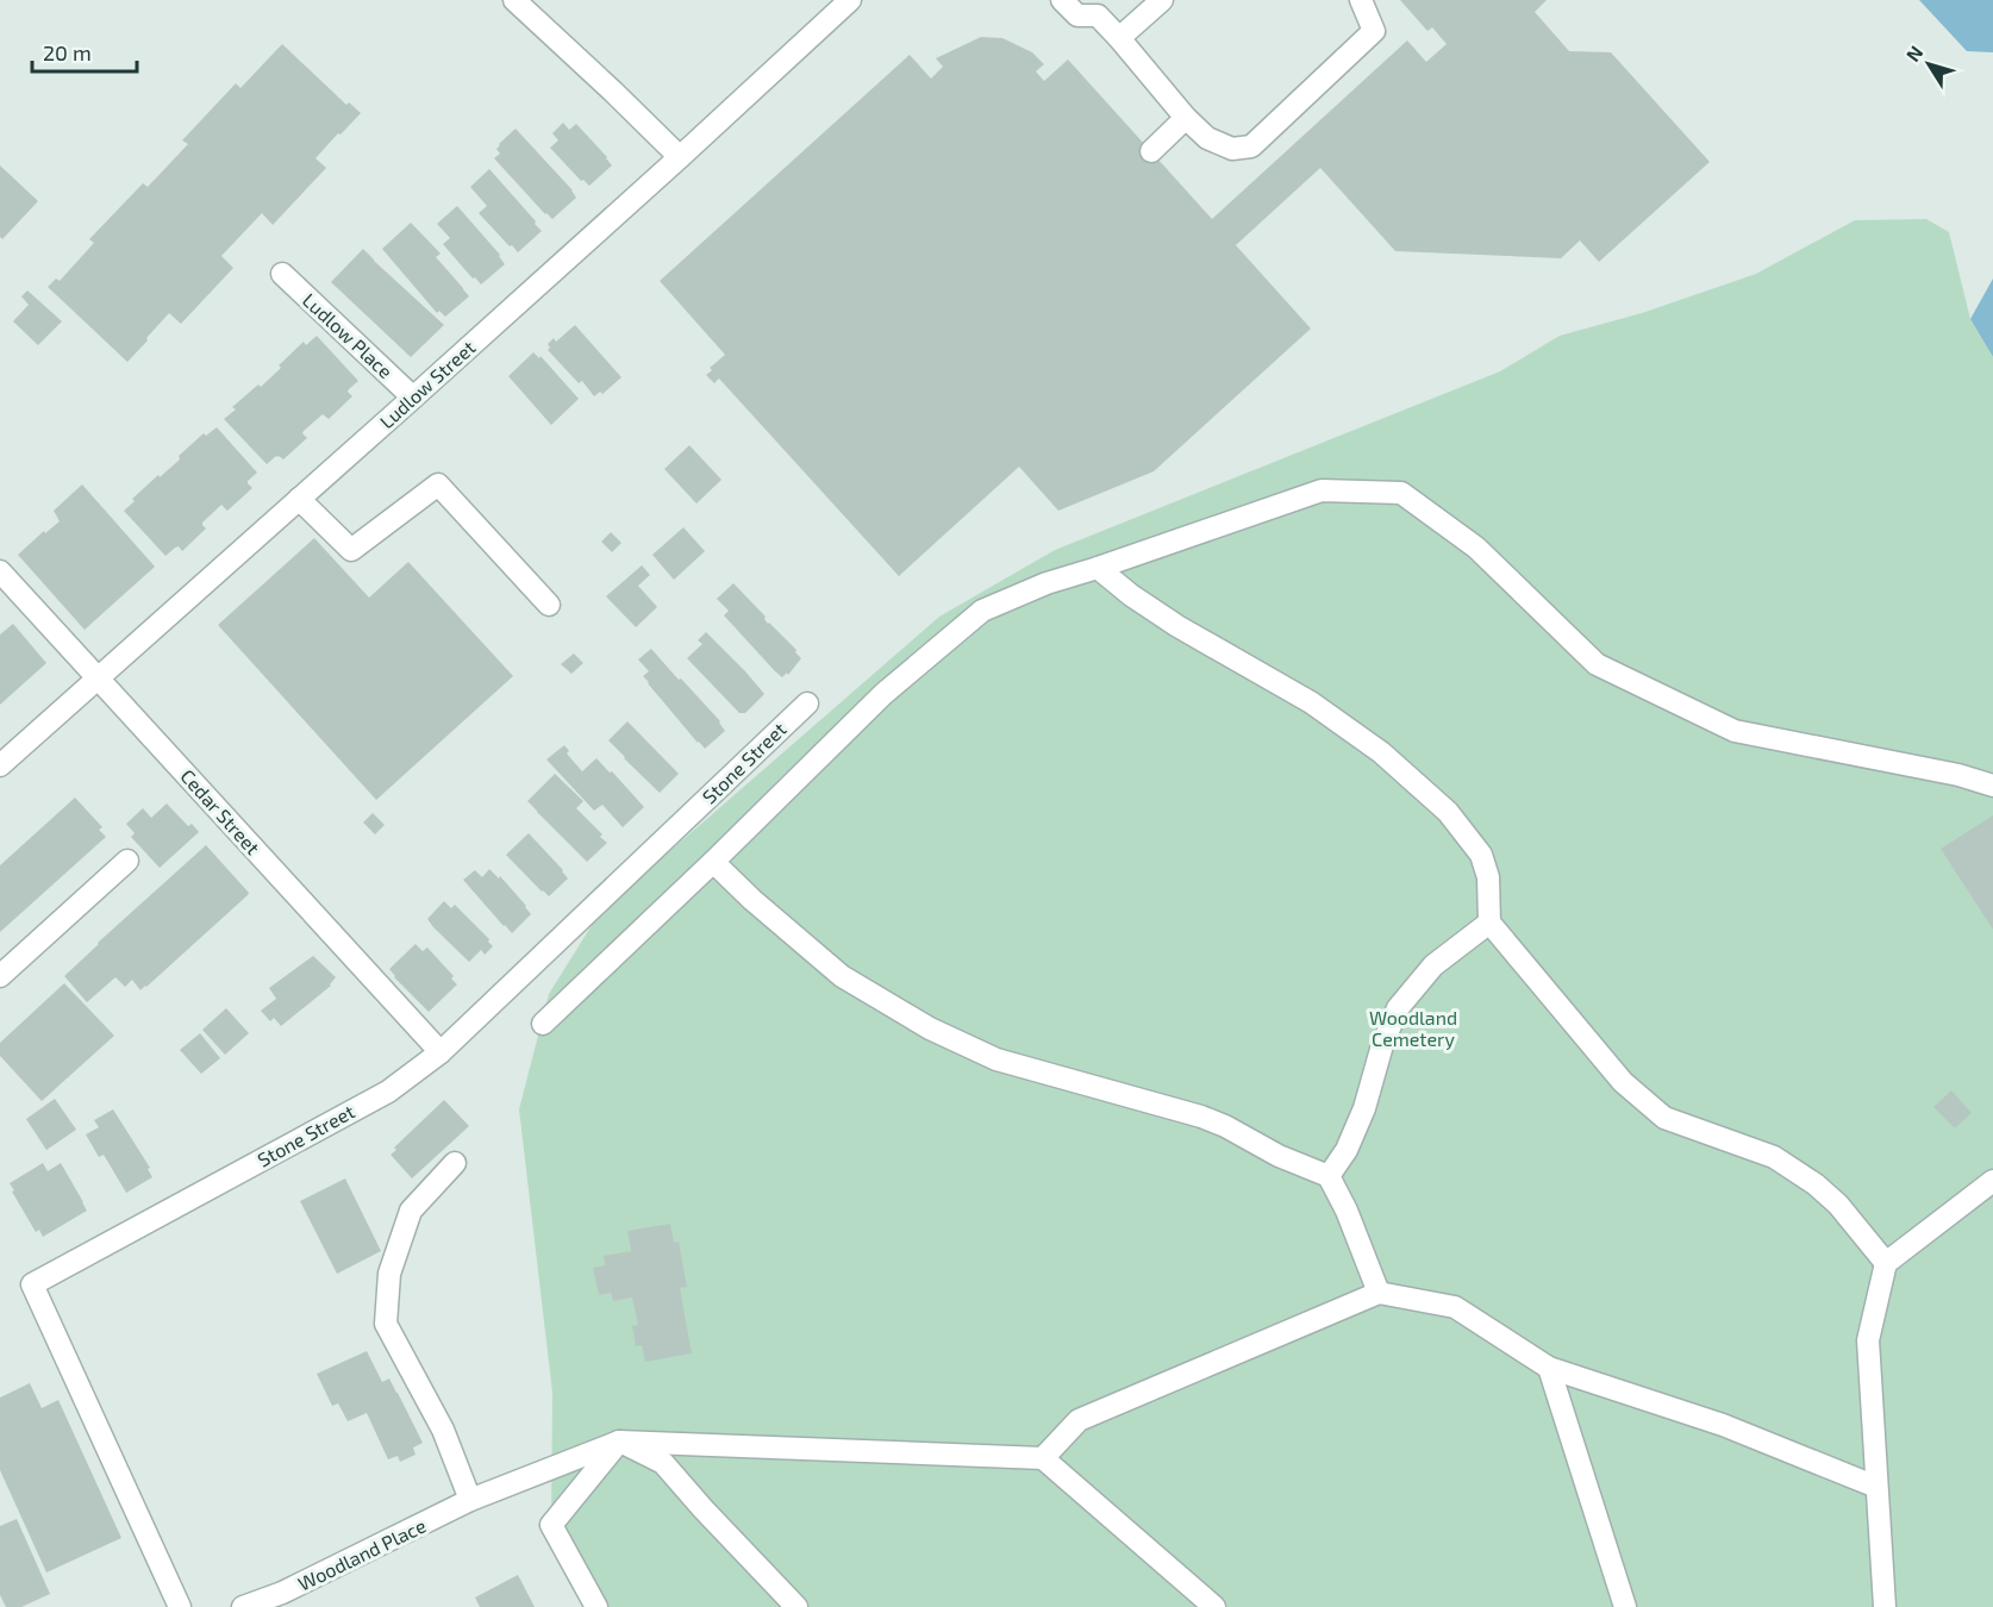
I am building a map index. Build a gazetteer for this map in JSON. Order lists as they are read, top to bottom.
{
  "streets": {
    "street": [
      "Ludlow Place",
      "Ludlow Street",
      "Stone Street",
      "Cedar Street",
      "Woodland Place"
    ]
  },
  "crossings": [
    ["Ludlow Place", "Ludlow Street"],
    ["Ludlow Street", "Cedar Street"],
    ["Stone Street", "Cedar Street"]
  ],
  "parks": ["Woodland Cemetery"],
  "scale_bar": "20 m",
  "north": "top left"
}
